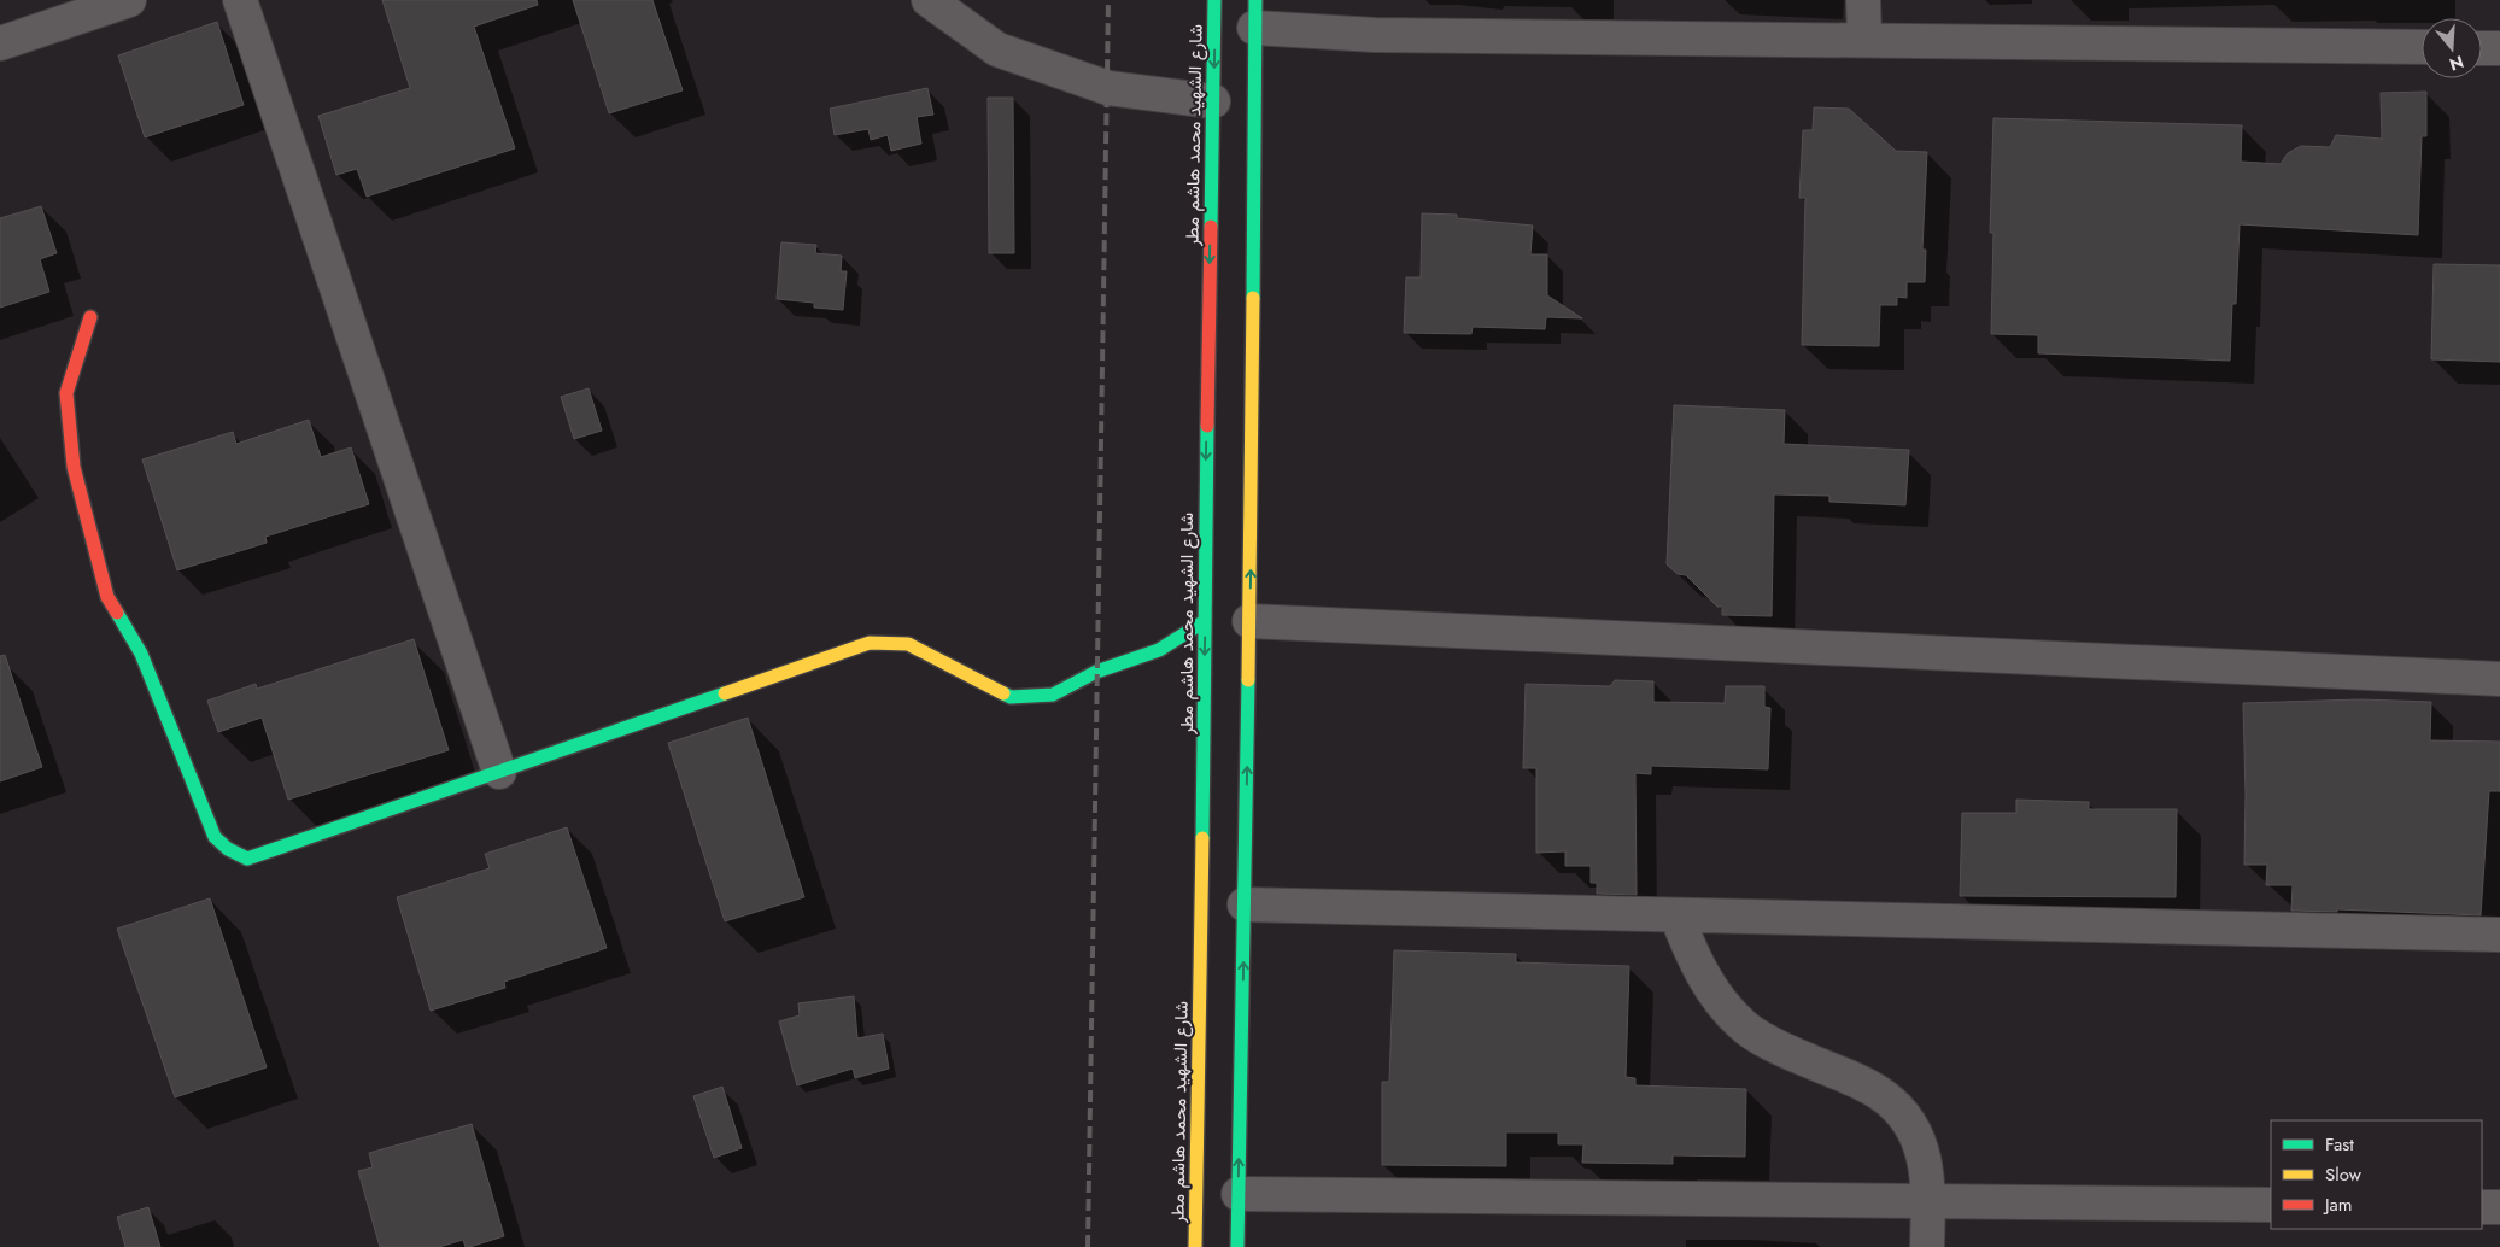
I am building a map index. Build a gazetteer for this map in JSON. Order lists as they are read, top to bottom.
{
  "streets": {
    "main road": ["شارع الشهيد محمد هاشم مطر"]
  },
  "legend": ["Fast", "Slow", "Jam"],
  "north": "bottom"
}
